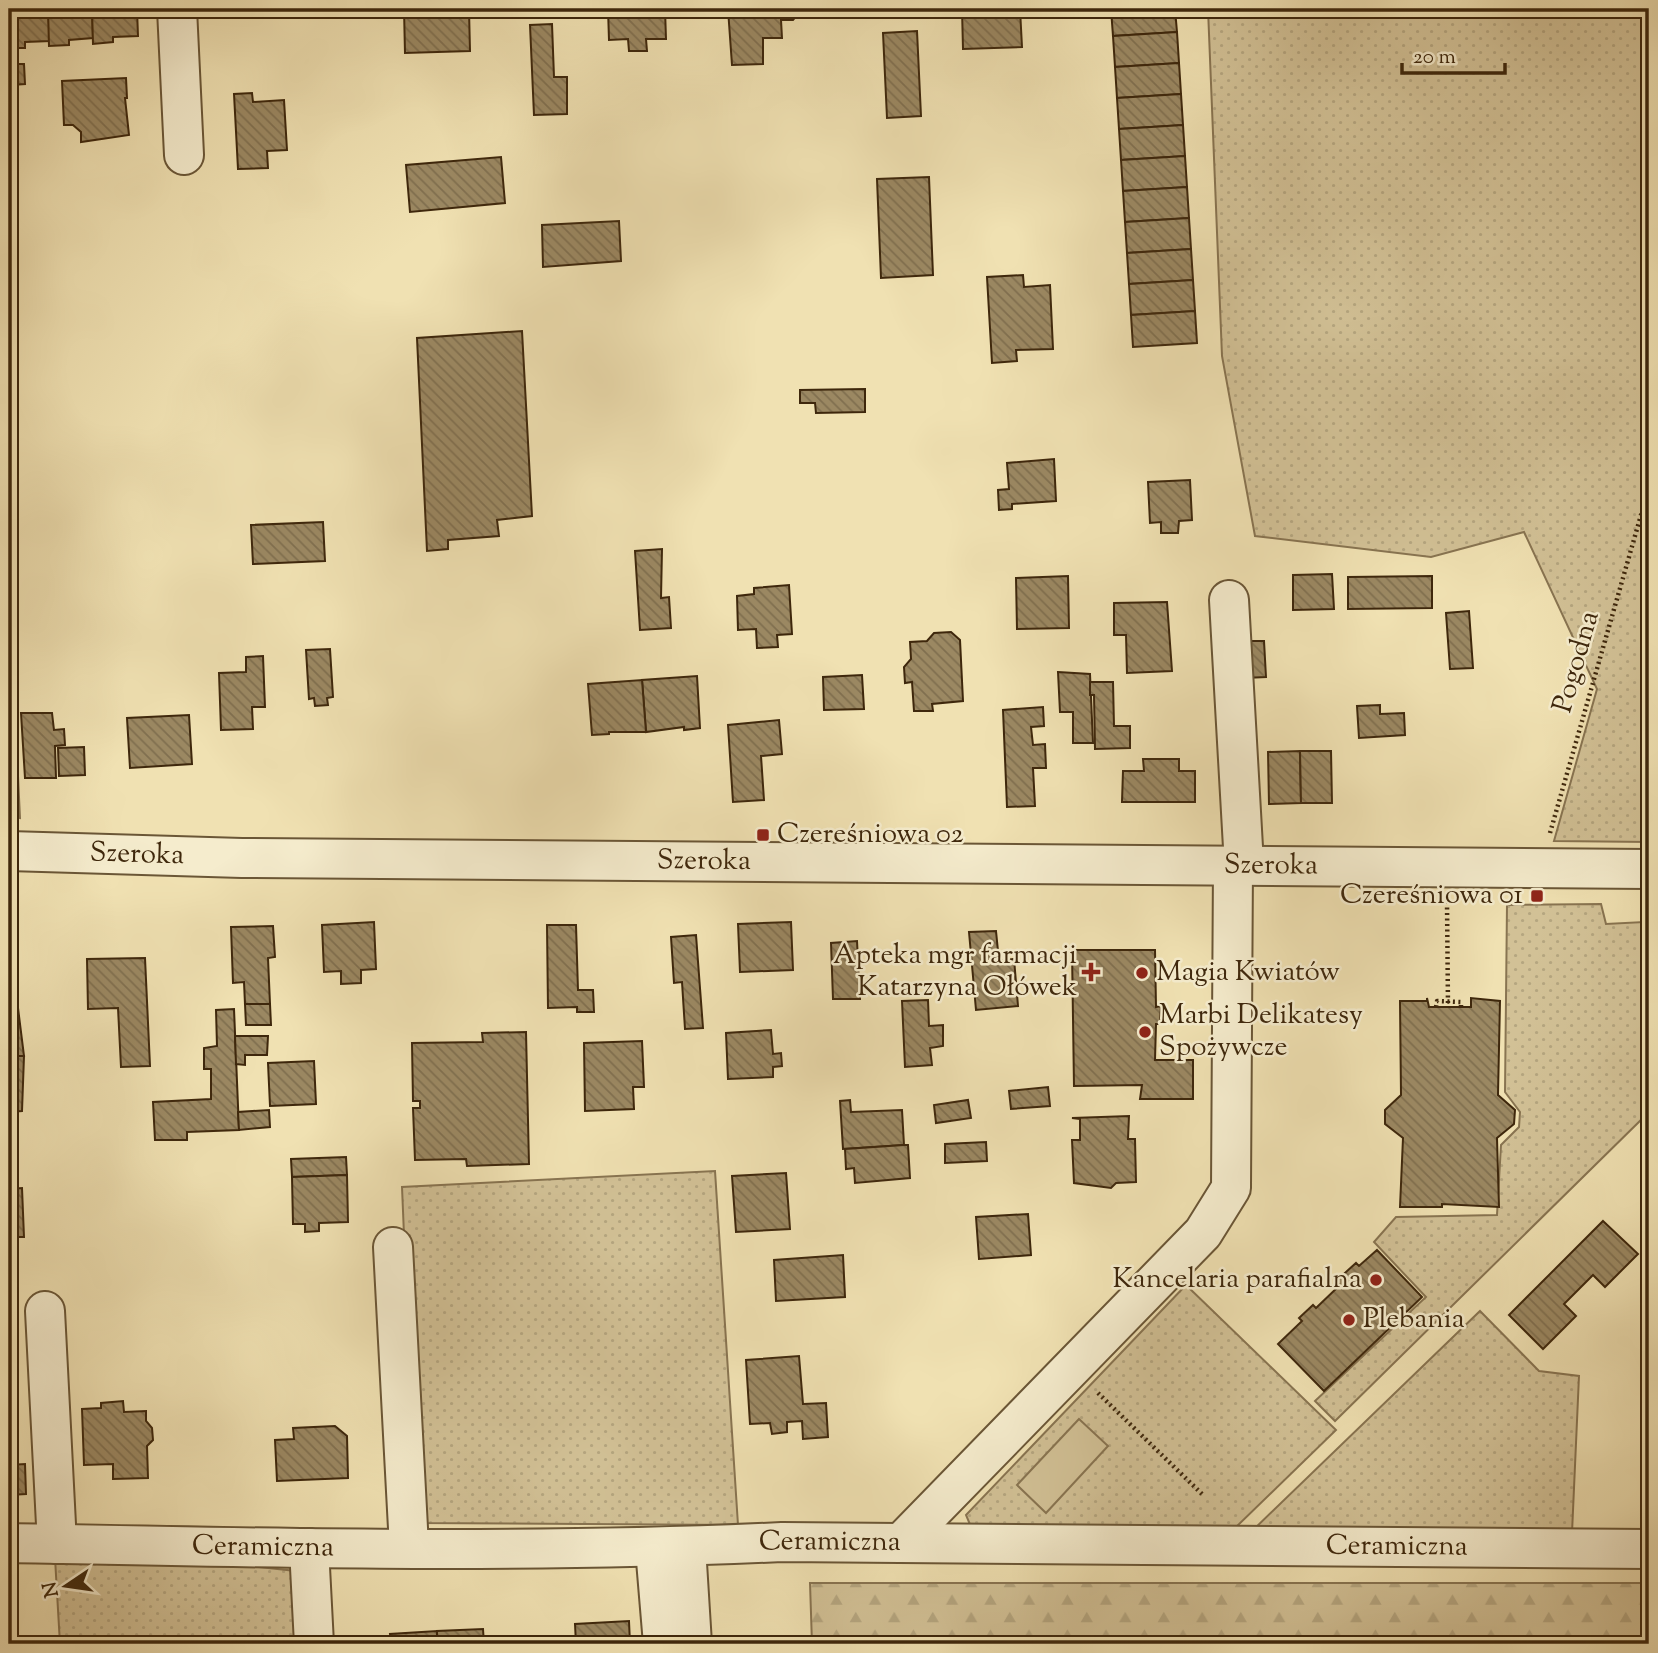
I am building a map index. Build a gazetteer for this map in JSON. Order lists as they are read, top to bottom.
{
  "streets": {
    "street": ["Szeroka", "Ceramiczna"],
    "path": ["Pogodna"]
  },
  "places": {
    "transit": ["Czereśniowa 02", "Czereśniowa 01"],
    "health": ["Apteka mgr farmacji Katarzyna Ołówek"],
    "other": [
      "Magia Kwiatów",
      "Marbi Delikatesy Spożywcze",
      "Kancelaria parafialna",
      "Plebania"
    ]
  },
  "scale_bar": "20 m",
  "north": "left"
}
